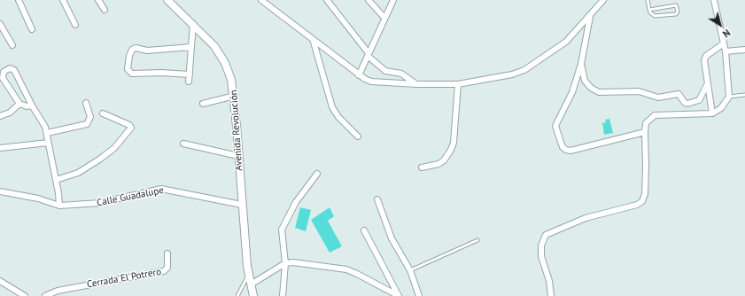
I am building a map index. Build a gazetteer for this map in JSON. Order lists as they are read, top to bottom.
{
  "streets": {
    "street": ["Avenida Revolución", "Calle Guadalupe", "Cerrada El Potrero"]
  },
  "crossings": [
    ["Avenida Revolución", "Calle Guadalupe"]
  ],
  "north": "bottom right"
}
